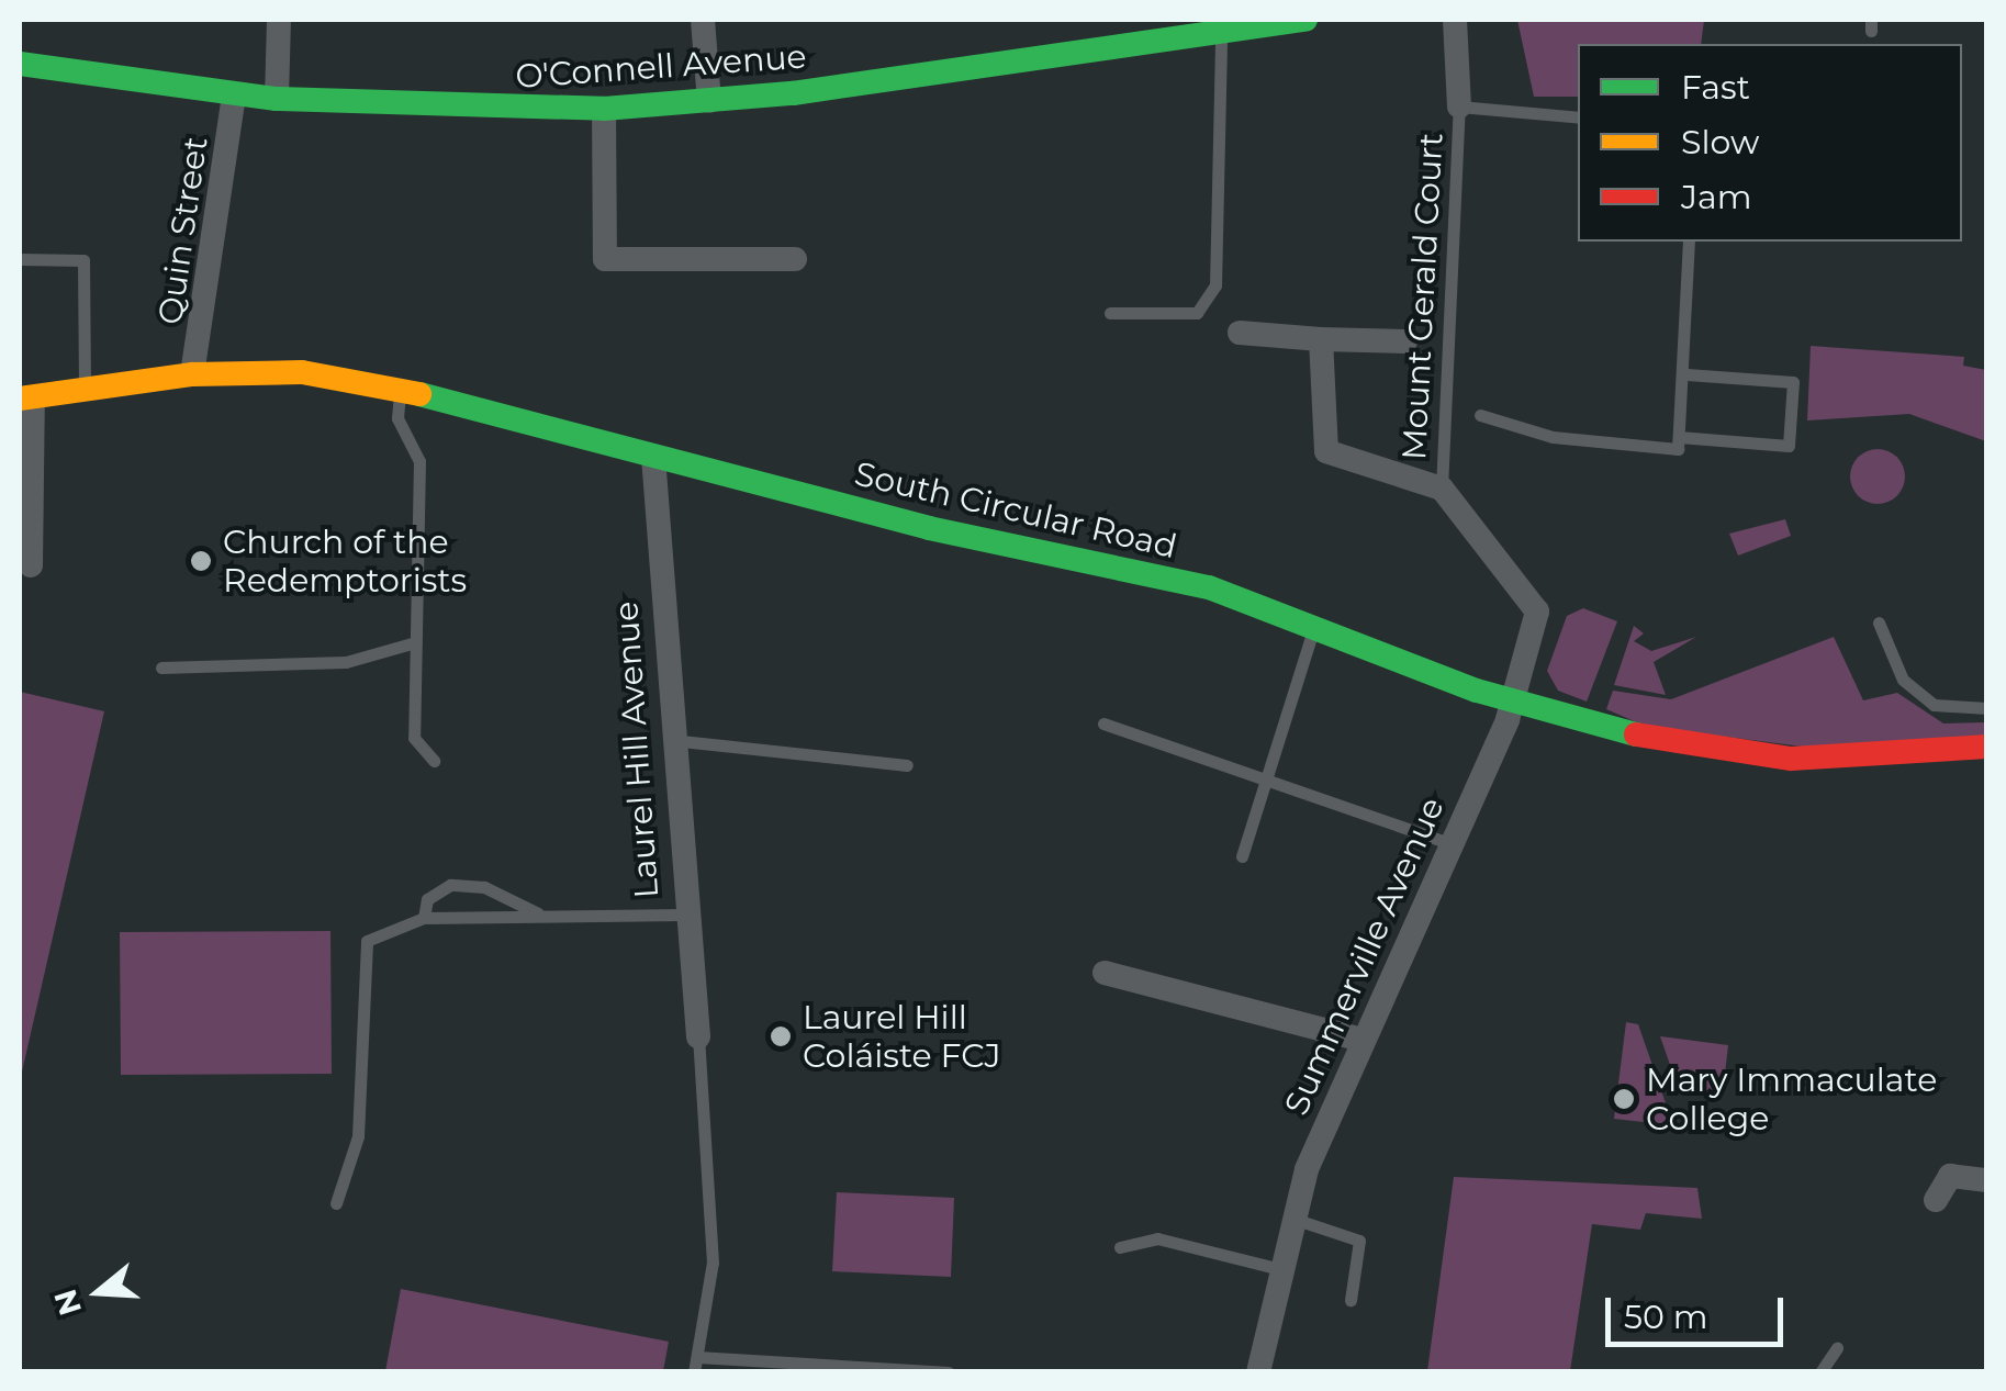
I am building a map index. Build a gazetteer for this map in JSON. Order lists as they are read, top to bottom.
{
  "streets": {
    "street": [
      "O'Connell Avenue",
      "Quin Street",
      "South Circular Road",
      "Laurel Hill Avenue",
      "Summerville Avenue"
    ],
    "lane": ["Mount Gerald Court"]
  },
  "crossings": [
    ["O'Connell Avenue", "Quin Street"],
    ["Quin Street", "South Circular Road"],
    ["Mount Gerald Court", "Summerville Avenue"],
    ["South Circular Road", "Laurel Hill Avenue"],
    ["South Circular Road", "Summerville Avenue"]
  ],
  "places": ["Church of the Redemptorists", "Laurel Hill Coláiste FCJ", "Mary Immaculate College"],
  "legend": ["Fast", "Slow", "Jam"],
  "scale_bar": "50 m",
  "north": "left"
}
